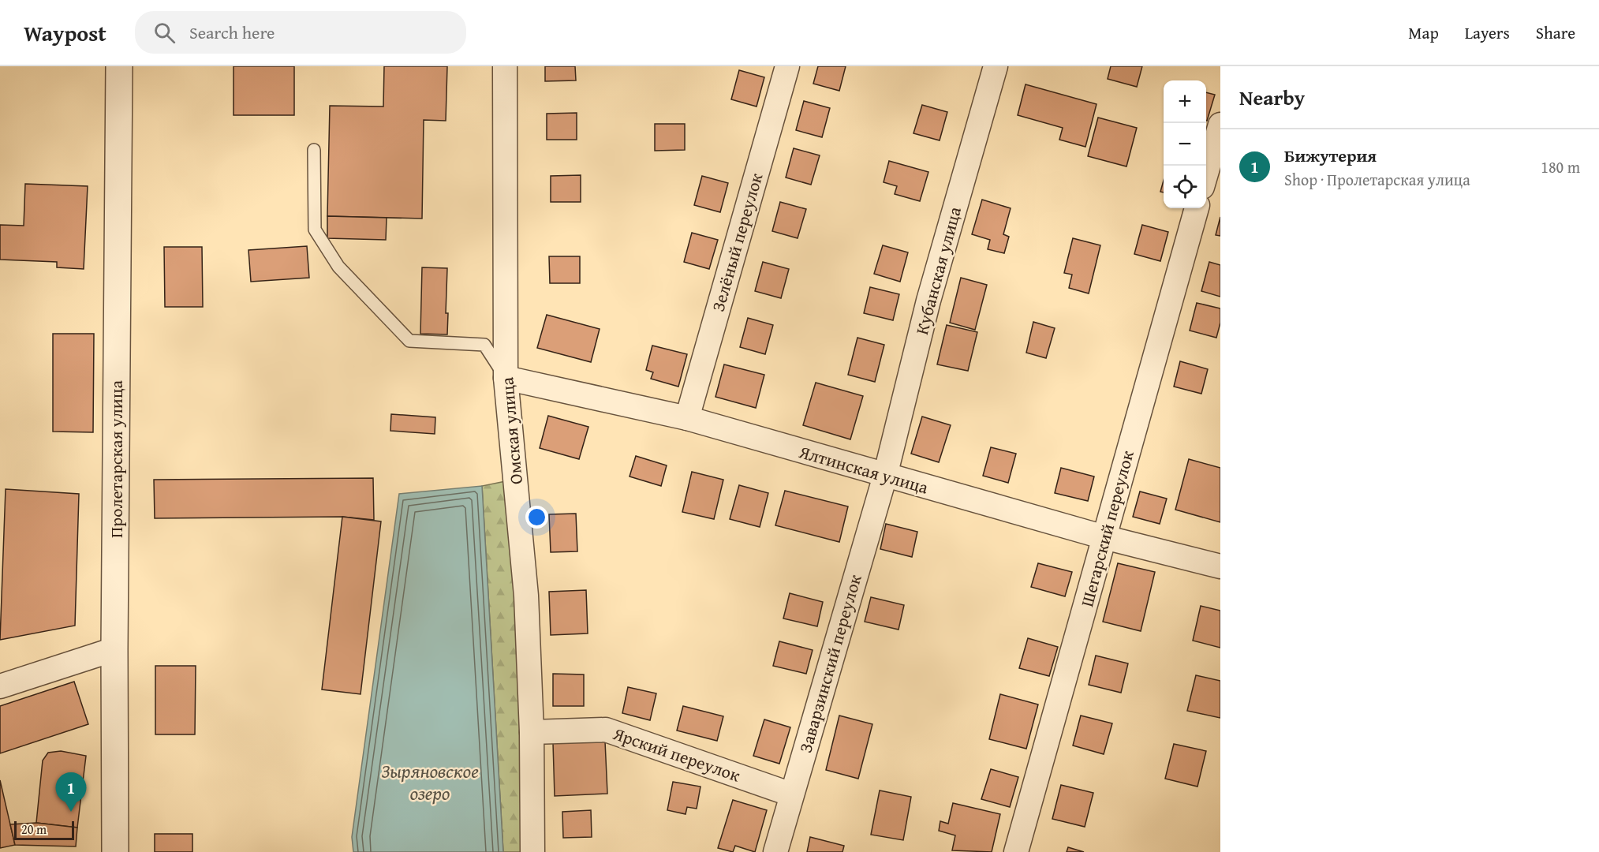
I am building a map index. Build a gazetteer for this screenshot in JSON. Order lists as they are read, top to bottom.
{
  "streets": {
    "street": [
      "Зелёный переулок",
      "Кубанская улица",
      "Омская улица",
      "Пролетарская улица",
      "Ялтинская улица",
      "Шегарский переулок",
      "Заварзинский переулок",
      "Ярский переулок"
    ]
  },
  "crossings": [
    ["Зелёный переулок", "Ялтинская улица"],
    ["Кубанская улица", "Ялтинская улица"],
    ["Кубанская улица", "Заварзинский переулок"],
    ["Омская улица", "Ялтинская улица"],
    ["Омская улица", "Ярский переулок"],
    ["Ялтинская улица", "Шегарский переулок"],
    ["Ялтинская улица", "Заварзинский переулок"],
    ["Заварзинский переулок", "Ярский переулок"]
  ],
  "water": ["Зыряновское озеро"],
  "scale_bar": "20 m",
  "page": {
    "header": "Waypost",
    "search": "Search here",
    "nav": ["Map", "Layers", "Share"],
    "heading": "Nearby",
    "map_buttons": ["+", "−"],
    "list": [
      {
        "mark": "1",
        "name": "Бижутерия",
        "note": "Shop · Пролетарская улица",
        "value": "180 m"
      }
    ],
    "pins": "1",
    "scale": "20 m"
  }
}
